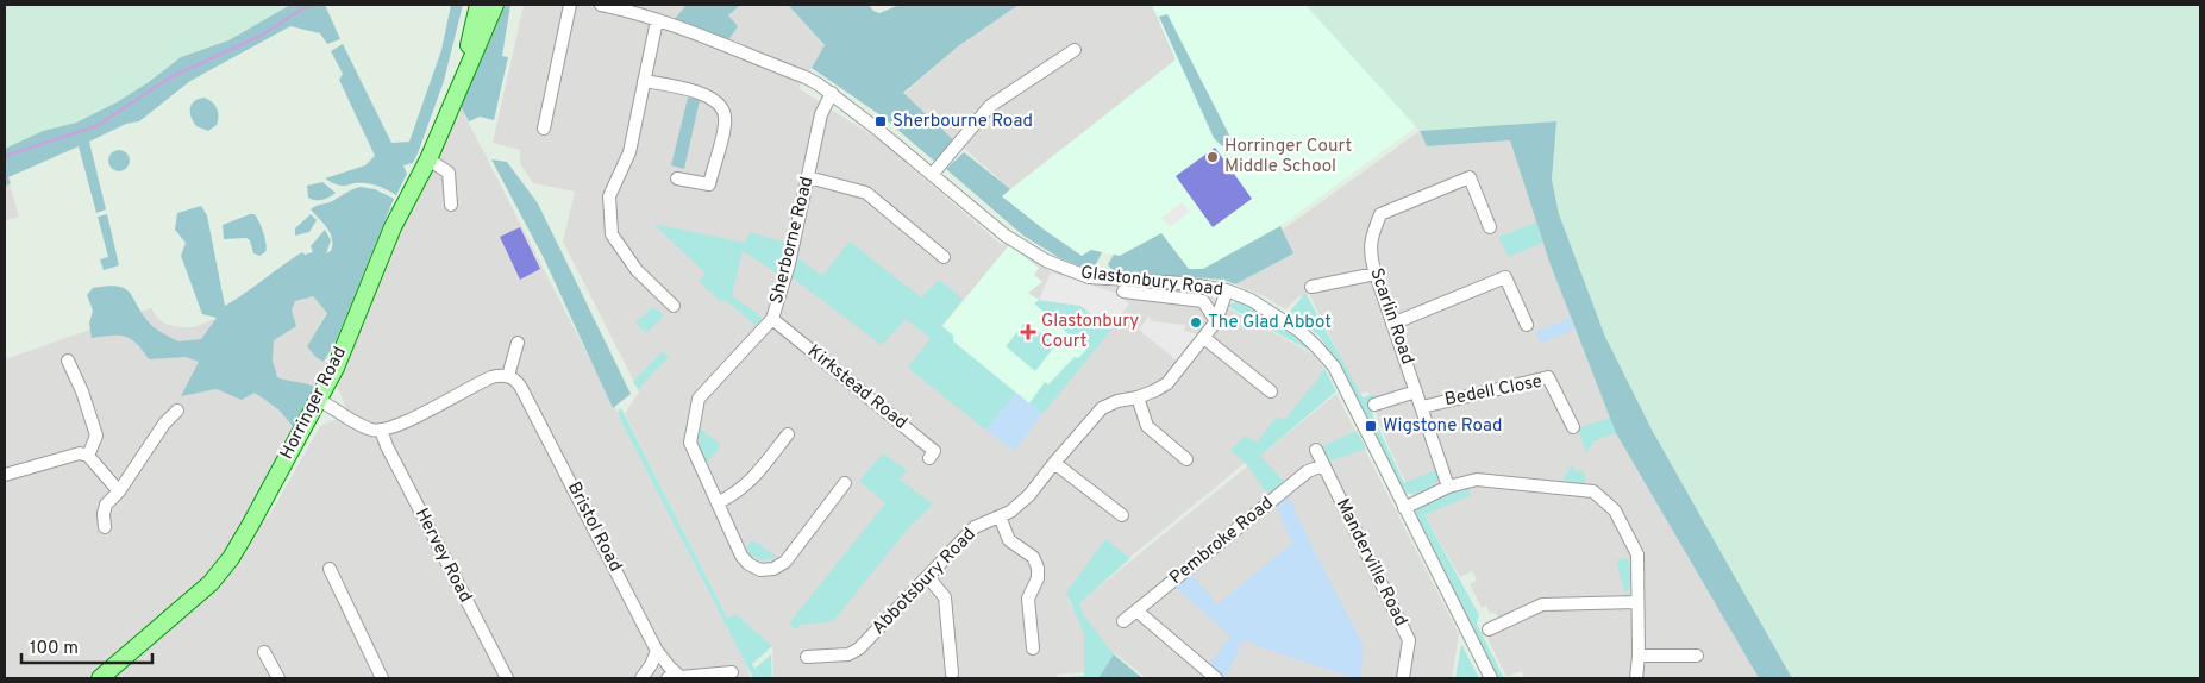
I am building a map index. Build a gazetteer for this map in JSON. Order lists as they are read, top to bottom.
{
  "streets": {
    "main road": ["Horringer Road"],
    "street": [
      "Sherborne Road",
      "Glastonbury Road",
      "Scarlin Road",
      "Kirkstead Road",
      "Bedell Close",
      "Bristol Road",
      "Pembroke Road",
      "Hervey Road",
      "Manderville Road",
      "Abbotsbury Road"
    ]
  },
  "crossings": [
    ["Sherborne Road", "Glastonbury Road"],
    ["Sherborne Road", "Kirkstead Road"],
    ["Glastonbury Road", "Abbotsbury Road"],
    ["Scarlin Road", "Bedell Close"],
    ["Pembroke Road", "Manderville Road"]
  ],
  "places": {
    "transit": ["Sherbourne Road", "Wigstone Road"],
    "other": ["Horringer Court Middle School", "The Glad Abbot"],
    "health": ["Glastonbury Court"]
  },
  "scale_bar": "100 m"
}
